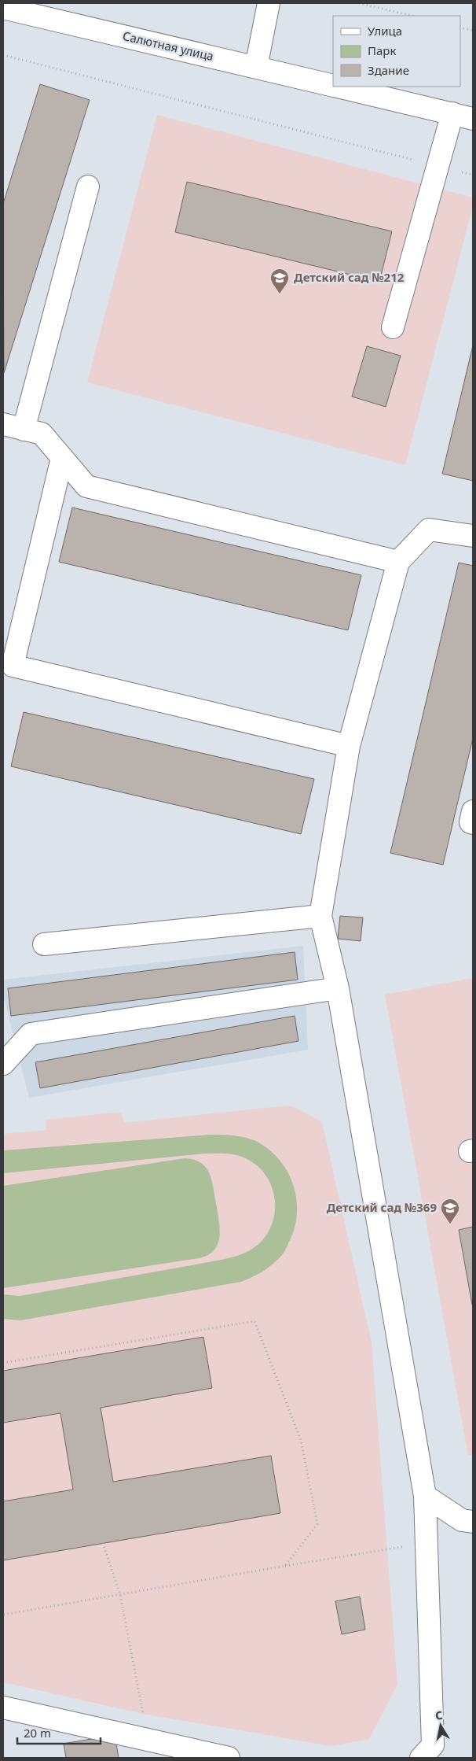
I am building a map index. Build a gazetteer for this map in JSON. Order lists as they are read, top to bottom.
{
  "streets": {
    "street": ["Салютная улица"]
  },
  "places": {
    "school or university": ["Детский сад №212", "Детский сад №369"]
  },
  "legend": ["Улица", "Парк", "Здание"],
  "scale_bar": "20 m",
  "north": "top"
}
